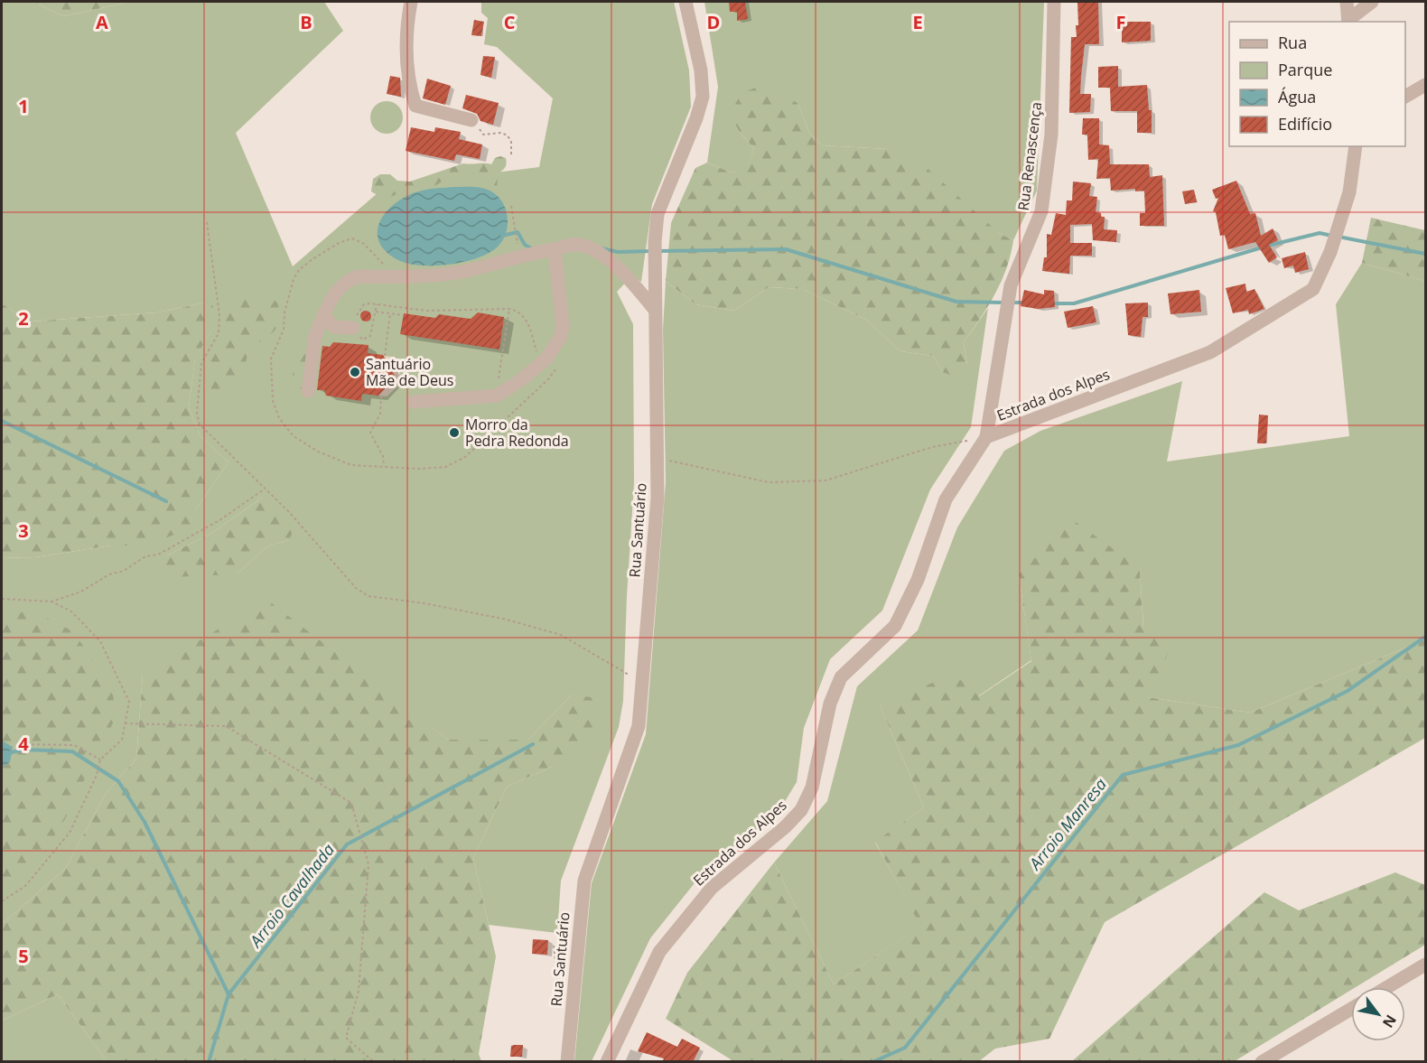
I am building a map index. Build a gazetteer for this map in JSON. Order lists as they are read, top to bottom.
{
  "streets": {
    "street": ["Rua Renascença", "Estrada dos Alpes", "Rua Santuário"]
  },
  "crossings": [
    ["Rua Renascença", "Estrada dos Alpes"]
  ],
  "water": ["Arroio Manresa", "Arroio Cavalhada"],
  "places": ["Santuário Mãe de Deus", "Morro da Pedra Redonda"],
  "legend": [
    "Rua",
    "Parque",
    "Água",
    "Edifício"
  ],
  "north": "bottom right",
  "grid": {
    "columns": [
      "A",
      "B",
      "C",
      "D",
      "E",
      "F"
    ],
    "rows": [
      "1",
      "2",
      "3",
      "4",
      "5"
    ]
  }
}
